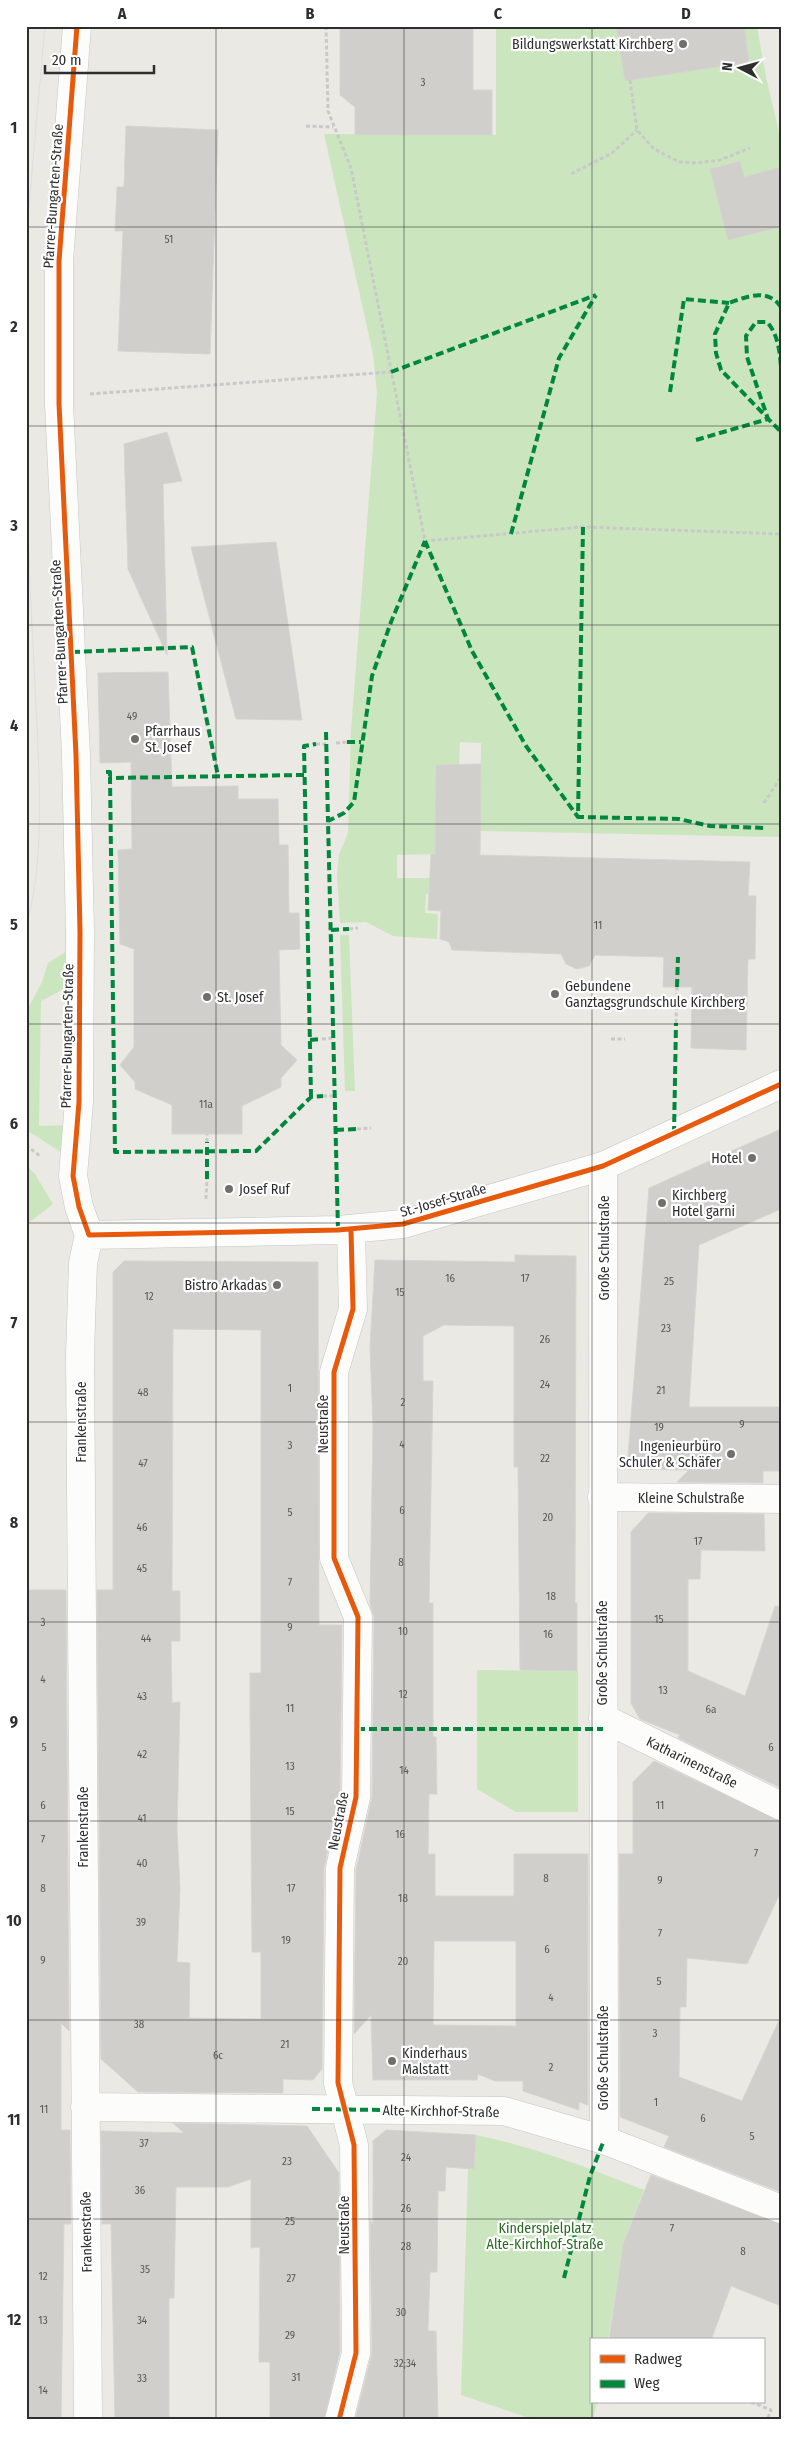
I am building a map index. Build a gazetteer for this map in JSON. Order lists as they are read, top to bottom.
{
  "streets": {
    "street": [
      "Pfarrer-Bungarten-Straße",
      "St.-Josef-Straße",
      "Große Schulstraße",
      "Frankenstraße",
      "Neustraße",
      "Kleine Schulstraße",
      "Katharinenstraße",
      "Alte-Kirchhof-Straße"
    ]
  },
  "crossings": [
    ["Pfarrer-Bungarten-Straße", "St.-Josef-Straße"],
    ["Pfarrer-Bungarten-Straße", "Frankenstraße"],
    ["St.-Josef-Straße", "Große Schulstraße"],
    ["St.-Josef-Straße", "Frankenstraße"],
    ["St.-Josef-Straße", "Neustraße"],
    ["Große Schulstraße", "Kleine Schulstraße"],
    ["Große Schulstraße", "Katharinenstraße"],
    ["Große Schulstraße", "Alte-Kirchhof-Straße"],
    ["Frankenstraße", "Alte-Kirchhof-Straße"],
    ["Neustraße", "Alte-Kirchhof-Straße"]
  ],
  "parks": ["Kinderspielplatz Alte-Kirchhof-Straße"],
  "places": [
    "Bildungswerkstatt Kirchberg",
    "Pfarrhaus St. Josef",
    "Gebundene Ganztagsgrundschule Kirchberg",
    "St. Josef",
    "Hotel",
    "Josef Ruf",
    "Kirchberg Hotel garni",
    "Bistro Arkadas",
    "Ingenieurbüro Schuler & Schäfer",
    "Kinderhaus Malstatt"
  ],
  "house_numbers": [
    "3",
    "51",
    "49",
    "11",
    "11a",
    "16",
    "17",
    "25",
    "15",
    "12",
    "23",
    "26",
    "24",
    "1",
    "21",
    "48",
    "2",
    "9",
    "19",
    "4",
    "3",
    "22",
    "47",
    "6",
    "5",
    "20",
    "46",
    "17",
    "8",
    "45",
    "7",
    "18",
    "15",
    "3",
    "9",
    "10",
    "16",
    "44",
    "4",
    "13",
    "12",
    "43",
    "11",
    "6a",
    "5",
    "6",
    "42",
    "13",
    "14",
    "6",
    "11",
    "15",
    "41",
    "16",
    "7",
    "7",
    "40",
    "8",
    "9",
    "8",
    "17",
    "18",
    "39",
    "7",
    "19",
    "6",
    "9",
    "20",
    "5",
    "4",
    "38",
    "3",
    "21",
    "6c",
    "2",
    "1",
    "11",
    "6",
    "5",
    "37",
    "24",
    "23",
    "36",
    "26",
    "25",
    "7",
    "28",
    "8",
    "35",
    "12",
    "27",
    "30",
    "13",
    "34",
    "29",
    "32;34",
    "31",
    "33",
    "14"
  ],
  "legend": ["Radweg", "Weg"],
  "scale_bar": "20 m",
  "north": "left",
  "grid": {
    "columns": [
      "A",
      "B",
      "C",
      "D"
    ],
    "rows": [
      "1",
      "2",
      "3",
      "4",
      "5",
      "6",
      "7",
      "8",
      "9",
      "10",
      "11",
      "12"
    ]
  }
}
